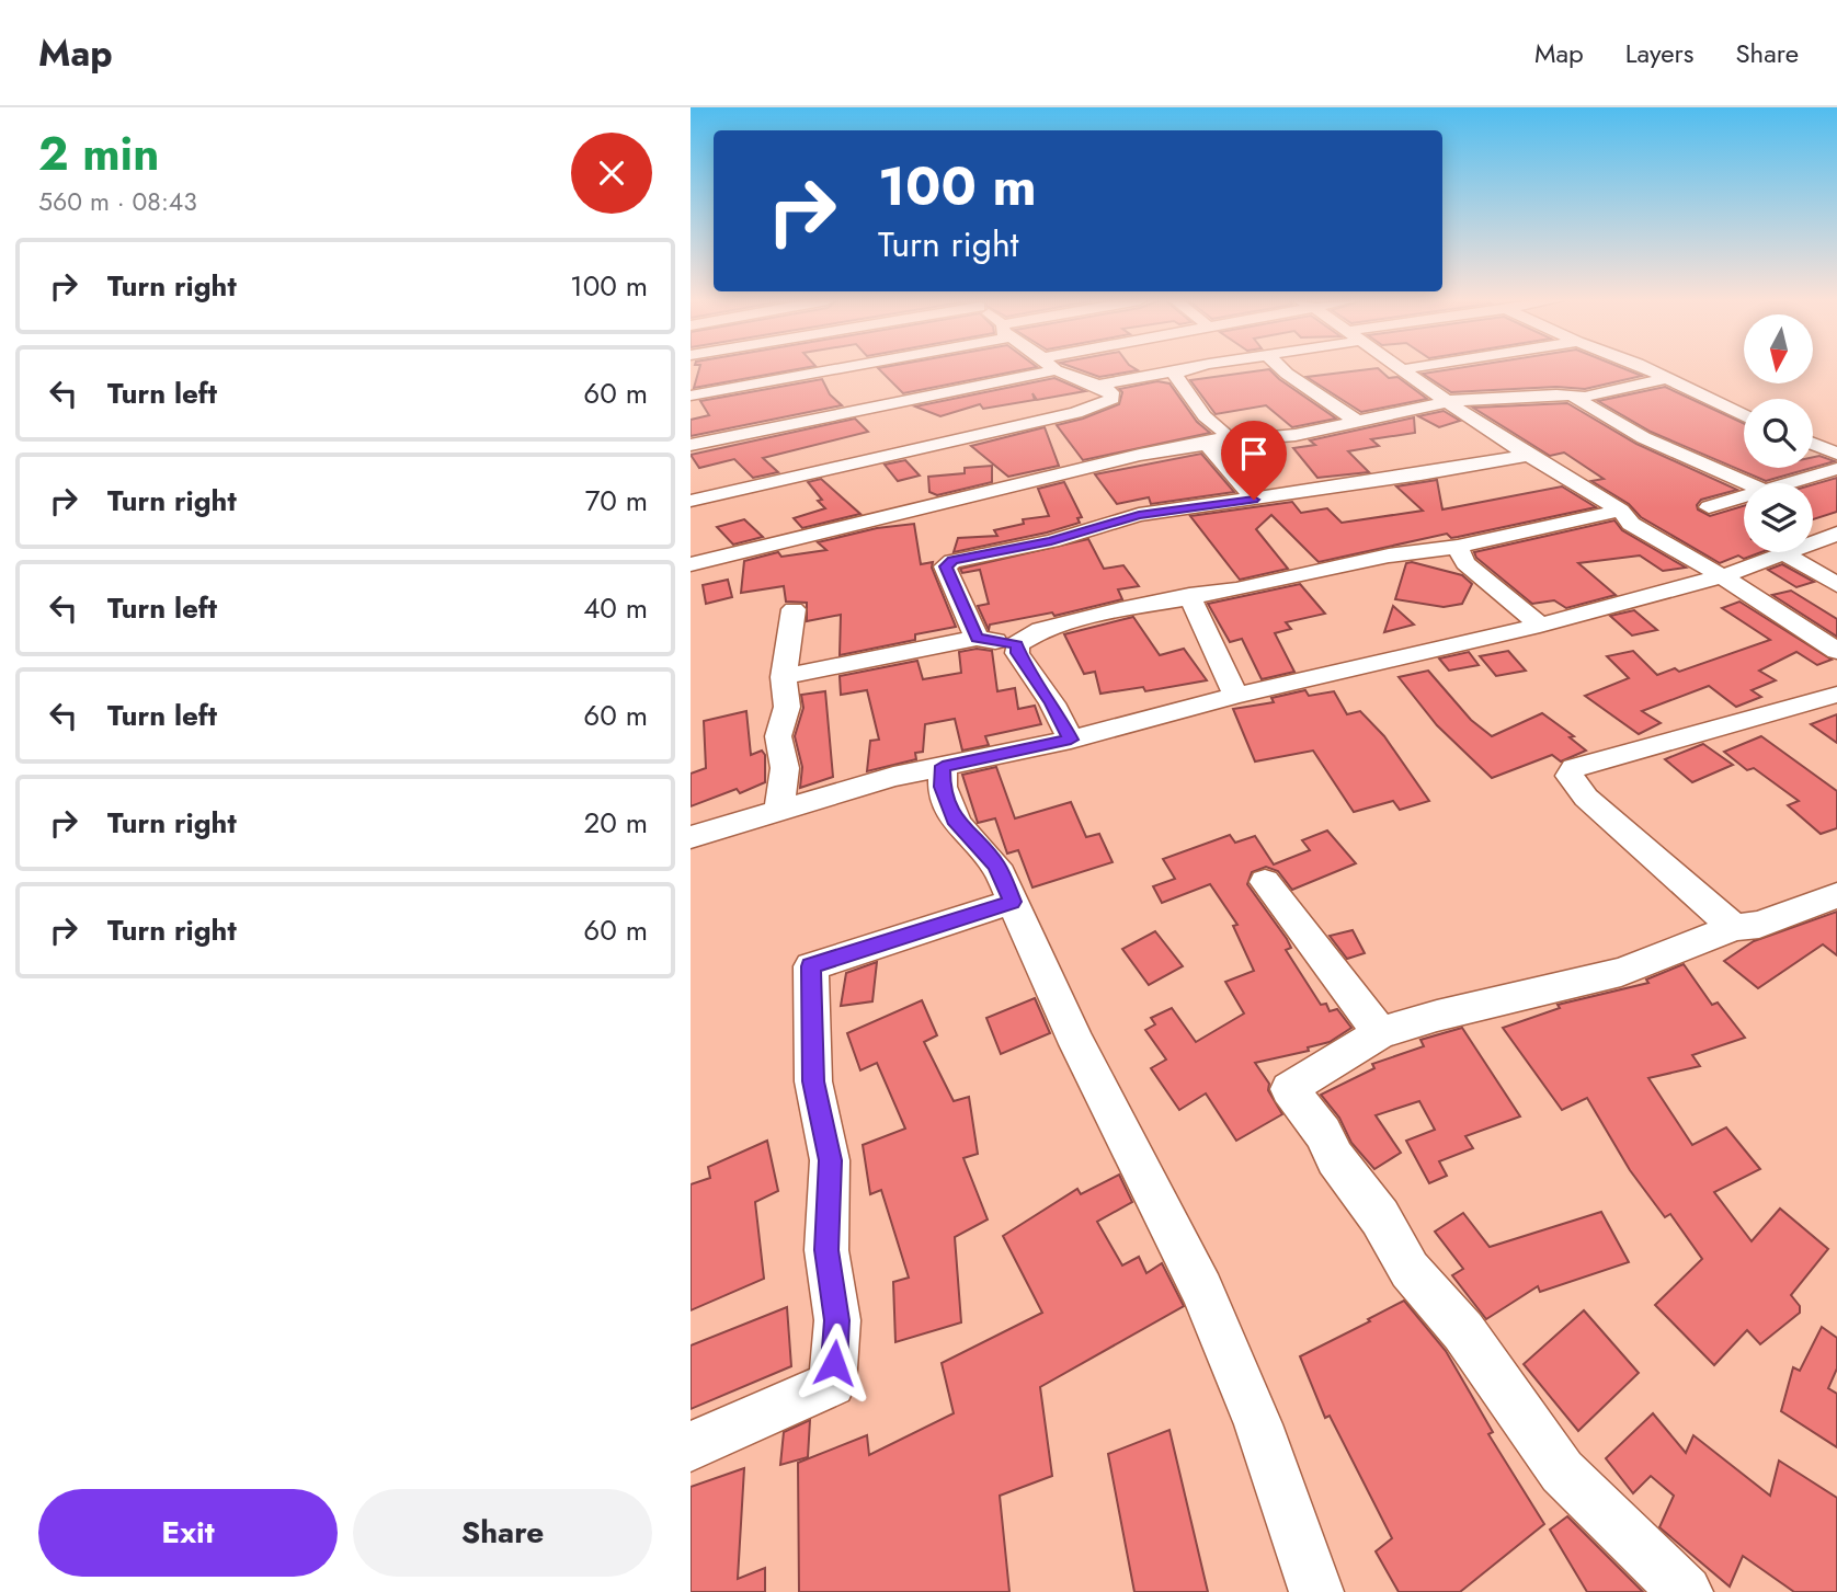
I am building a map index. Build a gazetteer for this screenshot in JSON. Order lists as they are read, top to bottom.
{
  "north": "bottom",
  "page": {
    "header": "Map",
    "nav": ["Map", "Layers", "Share"],
    "heading": ["2 min", "560 m · 08:43"],
    "turn": ["100 m", "Turn right"],
    "list": [
      {
        "name": "Turn right",
        "value": "100 m"
      },
      {
        "name": "Turn left",
        "value": "60 m"
      },
      {
        "name": "Turn right",
        "value": "70 m"
      },
      {
        "name": "Turn left",
        "value": "40 m"
      },
      {
        "name": "Turn left",
        "value": "60 m"
      },
      {
        "name": "Turn right",
        "value": "20 m"
      },
      {
        "name": "Turn right",
        "value": "60 m"
      }
    ],
    "buttons": ["Exit", "Share"]
  }
}
